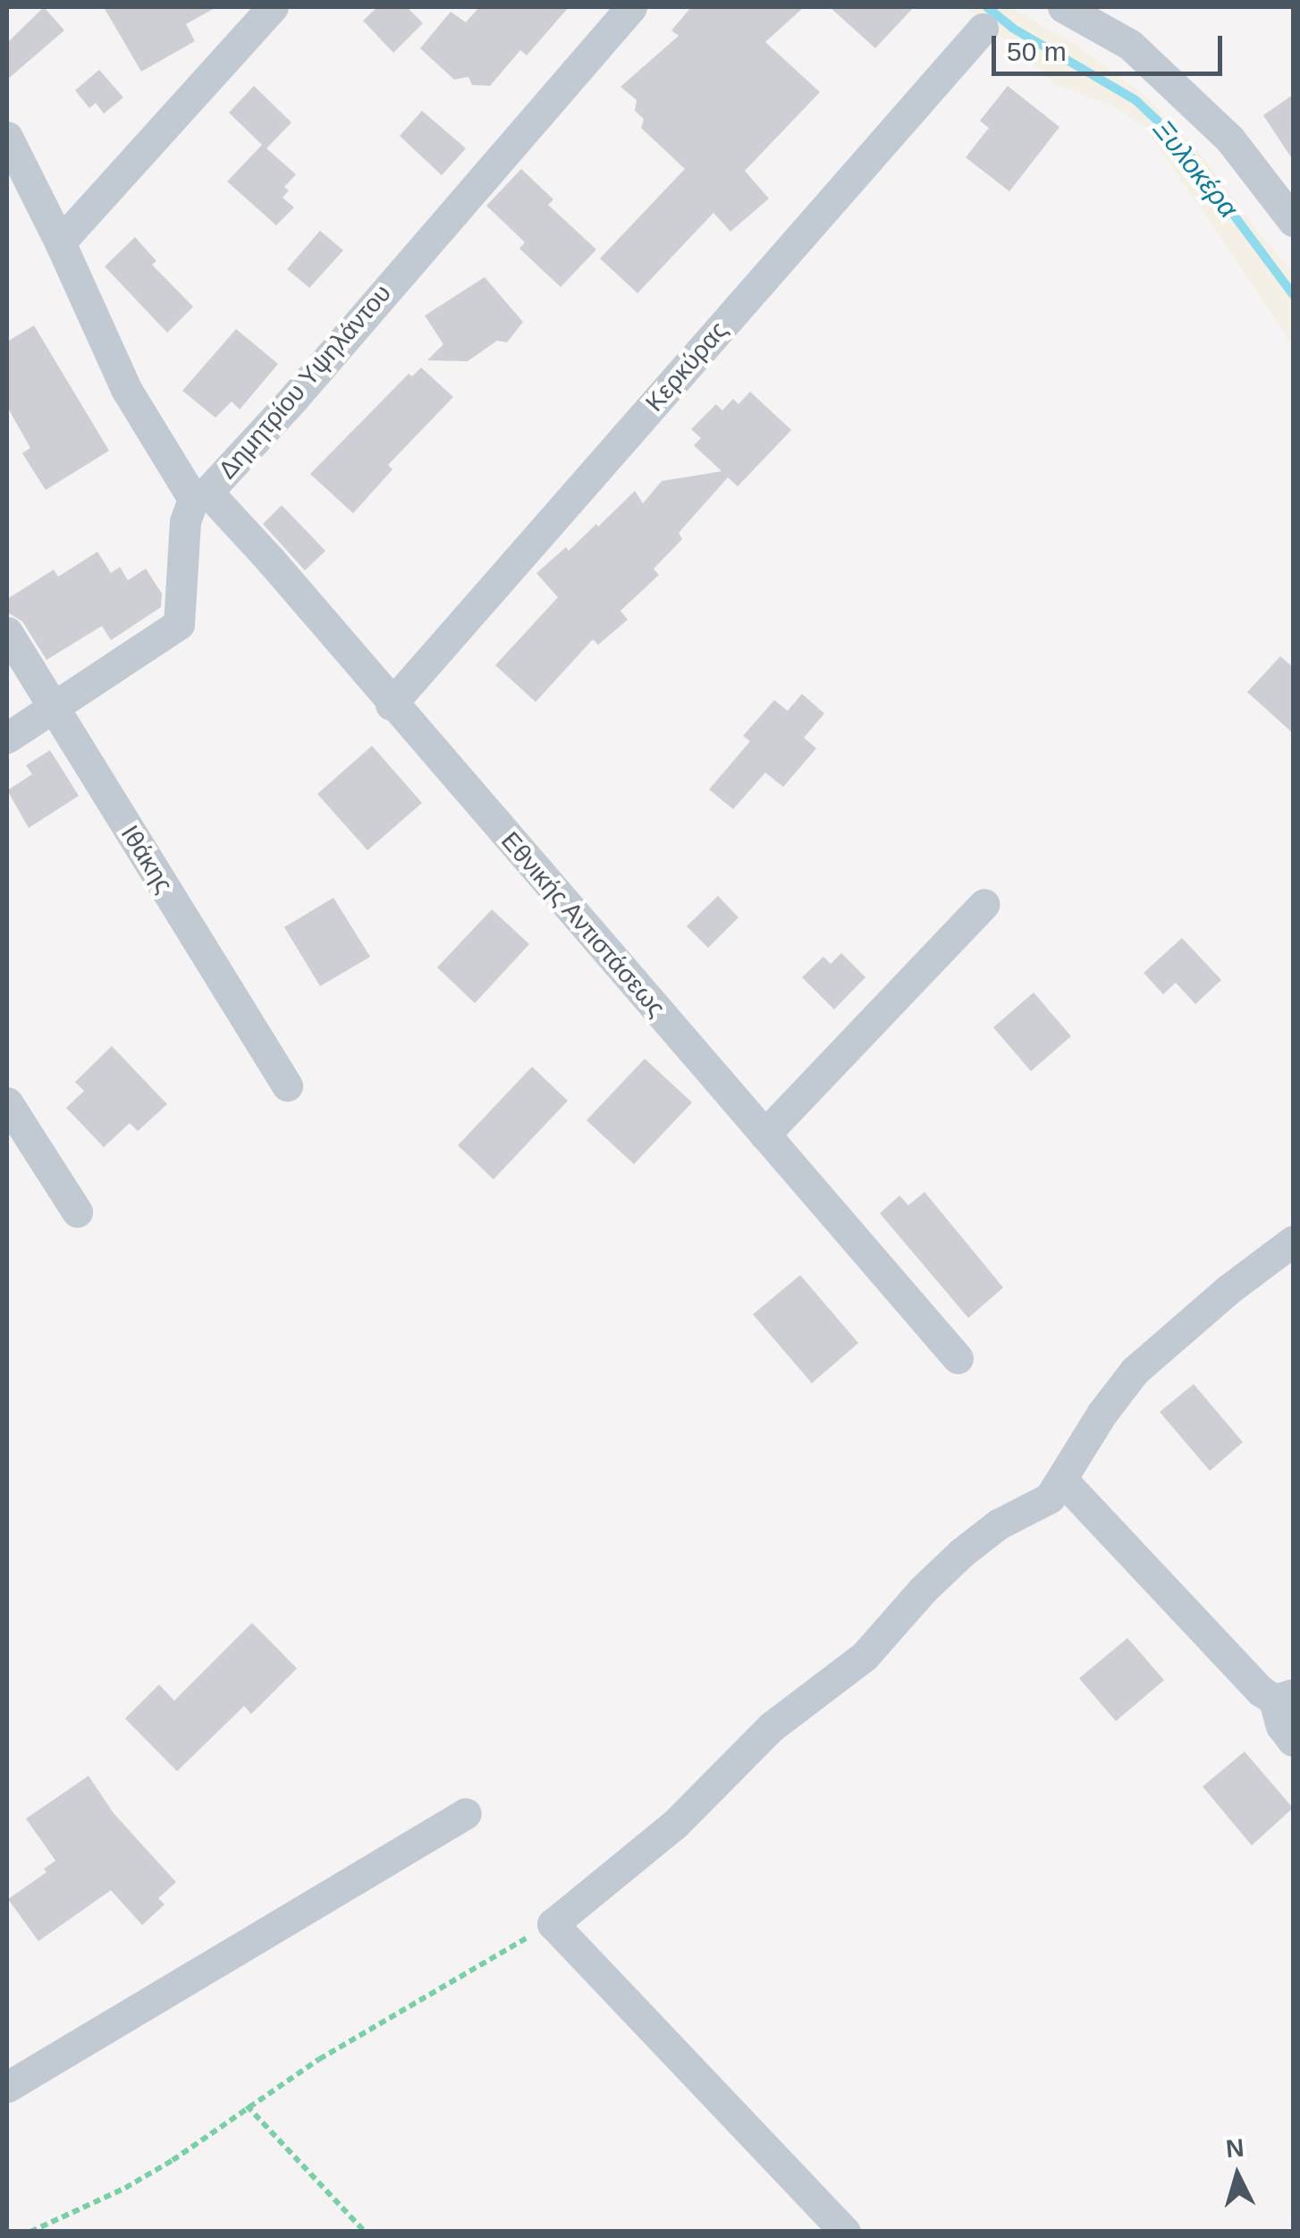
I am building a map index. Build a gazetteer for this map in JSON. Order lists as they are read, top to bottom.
{
  "streets": {
    "street": [
      "Κερκύρας",
      "Δημητρίου Υψηλάντου",
      "Ιθάκης",
      "Εθνικής Αντιστάσεως"
    ]
  },
  "crossings": [
    ["Κερκύρας", "Εθνικής Αντιστάσεως"],
    ["Δημητρίου Υψηλάντου", "Εθνικής Αντιστάσεως"]
  ],
  "water": ["Ξυλοκέρα"],
  "scale_bar": "50 m",
  "north": "top"
}
